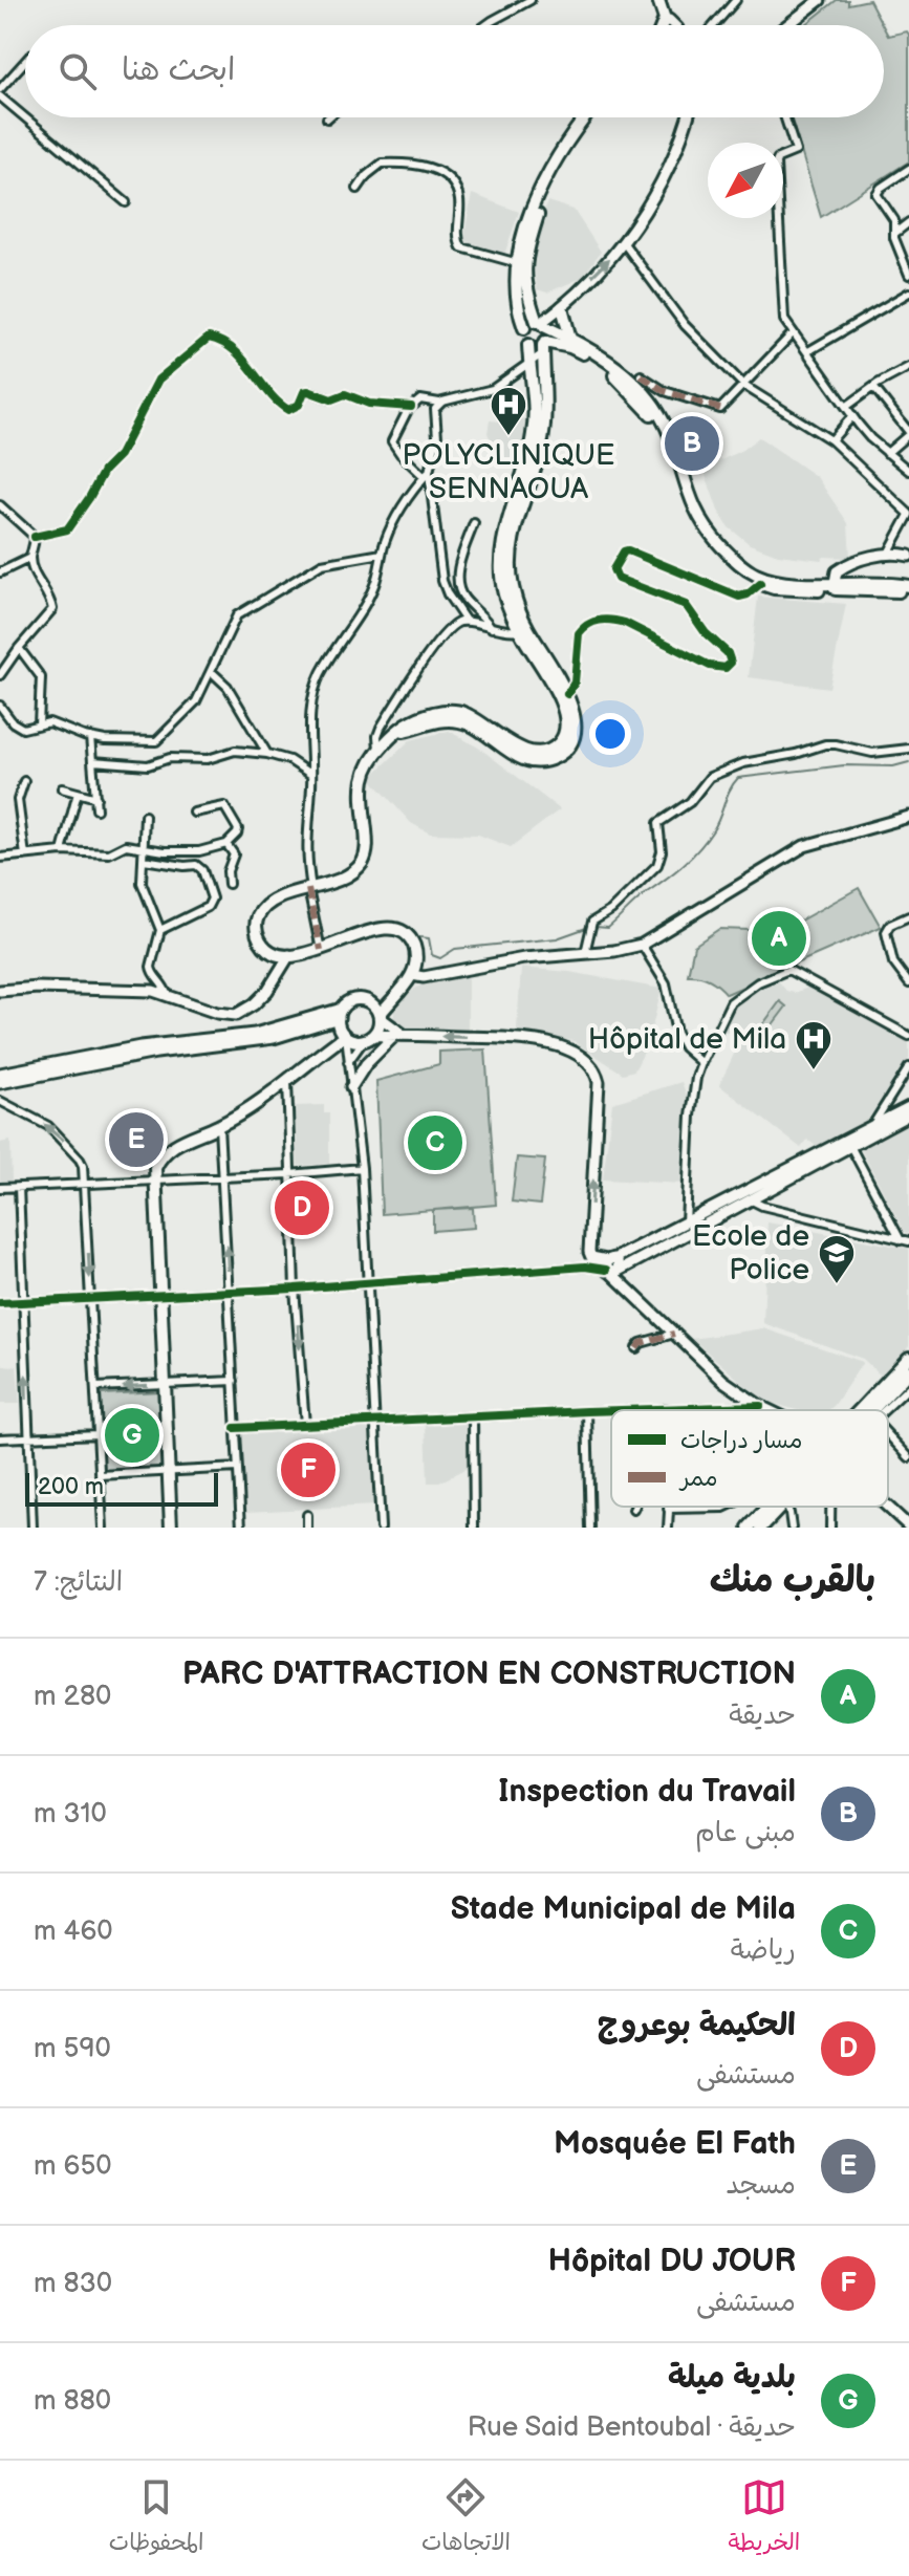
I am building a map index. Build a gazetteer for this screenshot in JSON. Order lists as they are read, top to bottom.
{
  "places": {
    "hospital": ["POLYCLINIQUE SENNAOUA", "Hôpital de Mila"],
    "school or university": ["Ecole de Police"]
  },
  "legend": ["مسار دراجات", "ممر"],
  "scale_bar": "200 m",
  "north": "bottom left",
  "page": {
    "search": "ابحث هنا",
    "pins": [
      "B",
      "A",
      "E",
      "C",
      "D",
      "G",
      "F"
    ],
    "scale": "200 m",
    "heading": ["بالقرب منك", "النتائج: 7"],
    "list": [
      {
        "mark": "A",
        "name": "PARC D'ATTRACTION EN CONSTRUCTION",
        "note": "حديقة",
        "value": "280 m"
      },
      {
        "mark": "B",
        "name": "Inspection du Travail",
        "note": "مبنى عام",
        "value": "310 m"
      },
      {
        "mark": "C",
        "name": "Stade Municipal de Mila",
        "note": "رياضة",
        "value": "460 m"
      },
      {
        "mark": "D",
        "name": "الحكيمة بوعروج",
        "note": "مستشفى",
        "value": "590 m"
      },
      {
        "mark": "E",
        "name": "Mosquée El Fath",
        "note": "مسجد",
        "value": "650 m"
      },
      {
        "mark": "F",
        "name": "Hôpital DU JOUR",
        "note": "مستشفى",
        "value": "830 m"
      },
      {
        "mark": "G",
        "name": "بلدية ميلة",
        "note": "حديقة · Rue Said Bentoubal",
        "value": "880 m"
      }
    ],
    "nav": ["الخريطة", "الاتجاهات", "المحفوظات"]
  }
}
